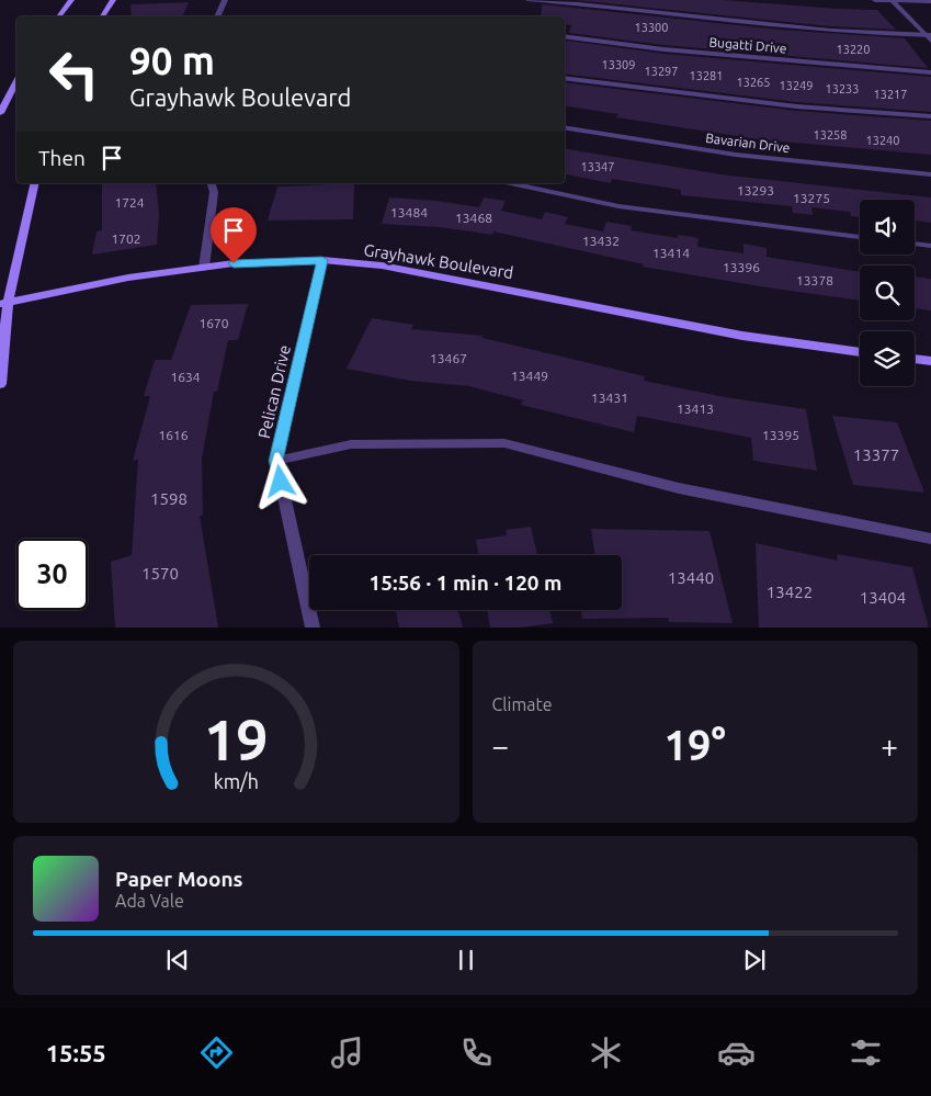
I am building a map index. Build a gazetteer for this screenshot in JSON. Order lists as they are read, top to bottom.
{
  "streets": {
    "street": [
      "Bugatti Drive",
      "Bavarian Drive",
      "Grayhawk Boulevard",
      "Pelican Drive"
    ]
  },
  "crossings": [
    ["Grayhawk Boulevard", "Pelican Drive"]
  ],
  "house_numbers": [
    "13300",
    "13220",
    "13309",
    "13297",
    "13281",
    "13265",
    "13249",
    "13233",
    "13217",
    "13258",
    "13240",
    "13347",
    "13293",
    "13275",
    "1724",
    "13484",
    "13468",
    "1702",
    "13432",
    "13414",
    "13396",
    "13378",
    "1670",
    "13467",
    "13449",
    "1634",
    "13431",
    "13413",
    "1616",
    "13395",
    "13377",
    "1598",
    "1570",
    "13440",
    "13422",
    "13404"
  ],
  "page": {
    "turn": ["90 m", "Grayhawk Boulevard"],
    "then": "Then",
    "limit": "30",
    "trip": "15:56 · 1 min · 120 m",
    "tile": "Climate",
    "heat": ["−", "19°", "+"],
    "song": ["Paper Moons", "Ada Vale"],
    "tabs": "15:55",
    "gauge": ["19", "km/h"]
  }
}
